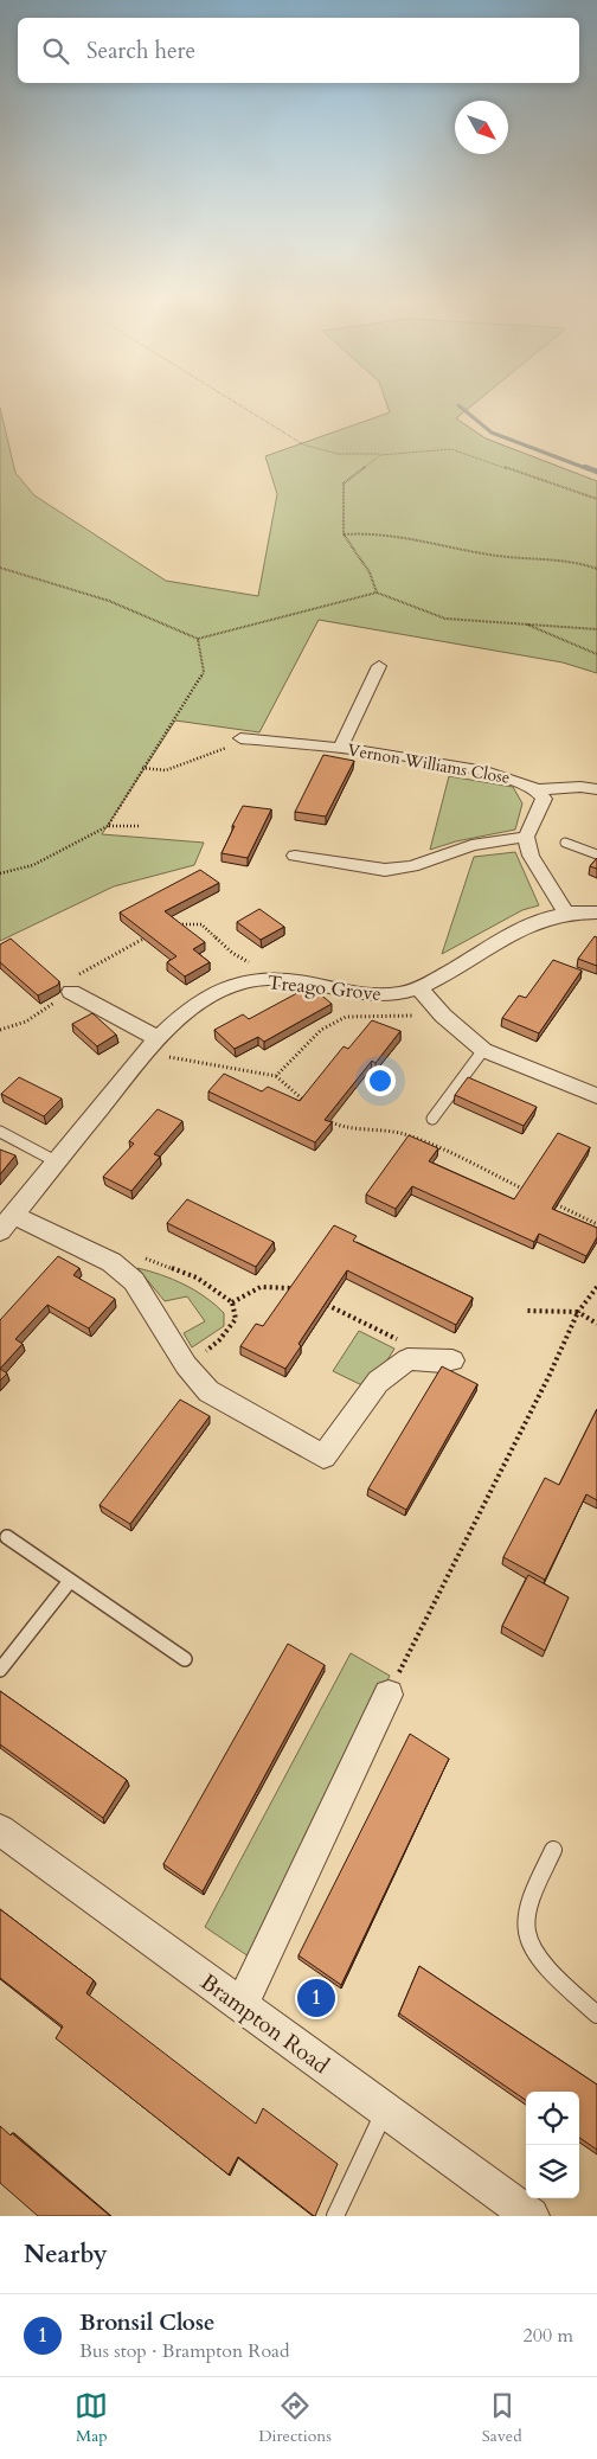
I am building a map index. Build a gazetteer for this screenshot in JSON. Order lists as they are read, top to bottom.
{
  "streets": {
    "street": ["Vernon Williams Close", "Treago Grove", "Brampton Road"]
  },
  "north": "bottom right",
  "page": {
    "search": "Search here",
    "pins": "1",
    "heading": "Nearby",
    "list": [
      {
        "mark": "1",
        "name": "Bronsil Close",
        "note": "Bus stop · Brampton Road",
        "value": "200 m"
      }
    ],
    "nav": ["Map", "Directions", "Saved"]
  }
}
